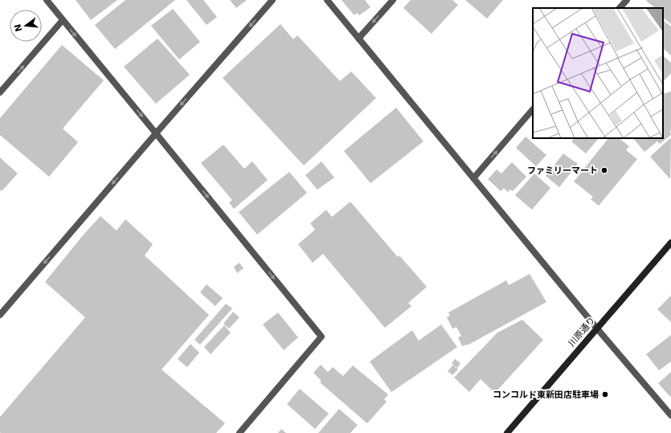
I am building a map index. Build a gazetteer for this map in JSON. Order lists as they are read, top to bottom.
{
  "streets": {
    "street": ["川原通り"]
  },
  "places": ["ファミリーマート", "コンコルド東新田店駐車場"],
  "north": "left"
}
